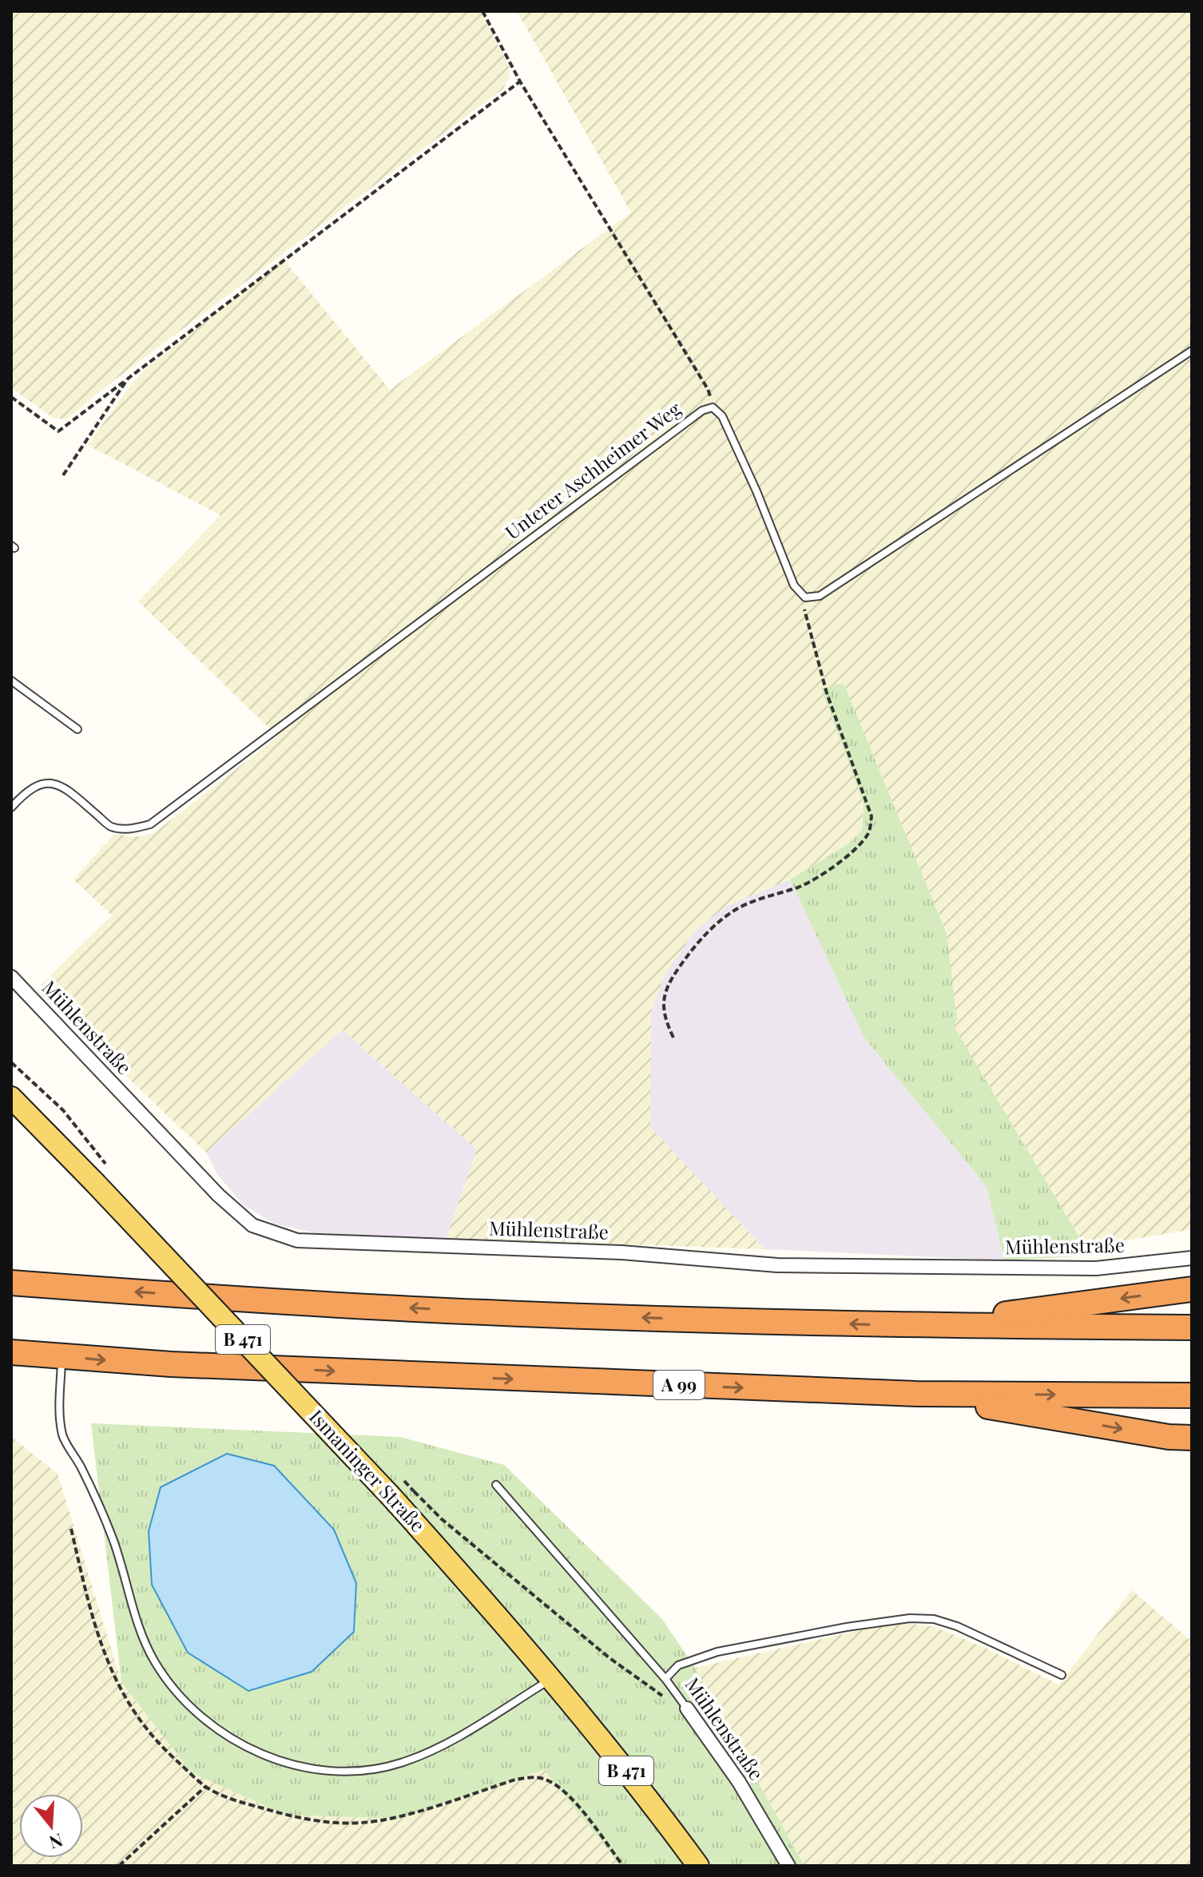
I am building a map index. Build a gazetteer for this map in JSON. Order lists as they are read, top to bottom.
{
  "streets": {
    "highway": ["A 99"],
    "main road": ["B 471", "Ismaninger Straße"],
    "street": ["Mühlenstraße"],
    "lane": ["Unterer Aschheimer Weg"]
  },
  "north": "bottom"
}
